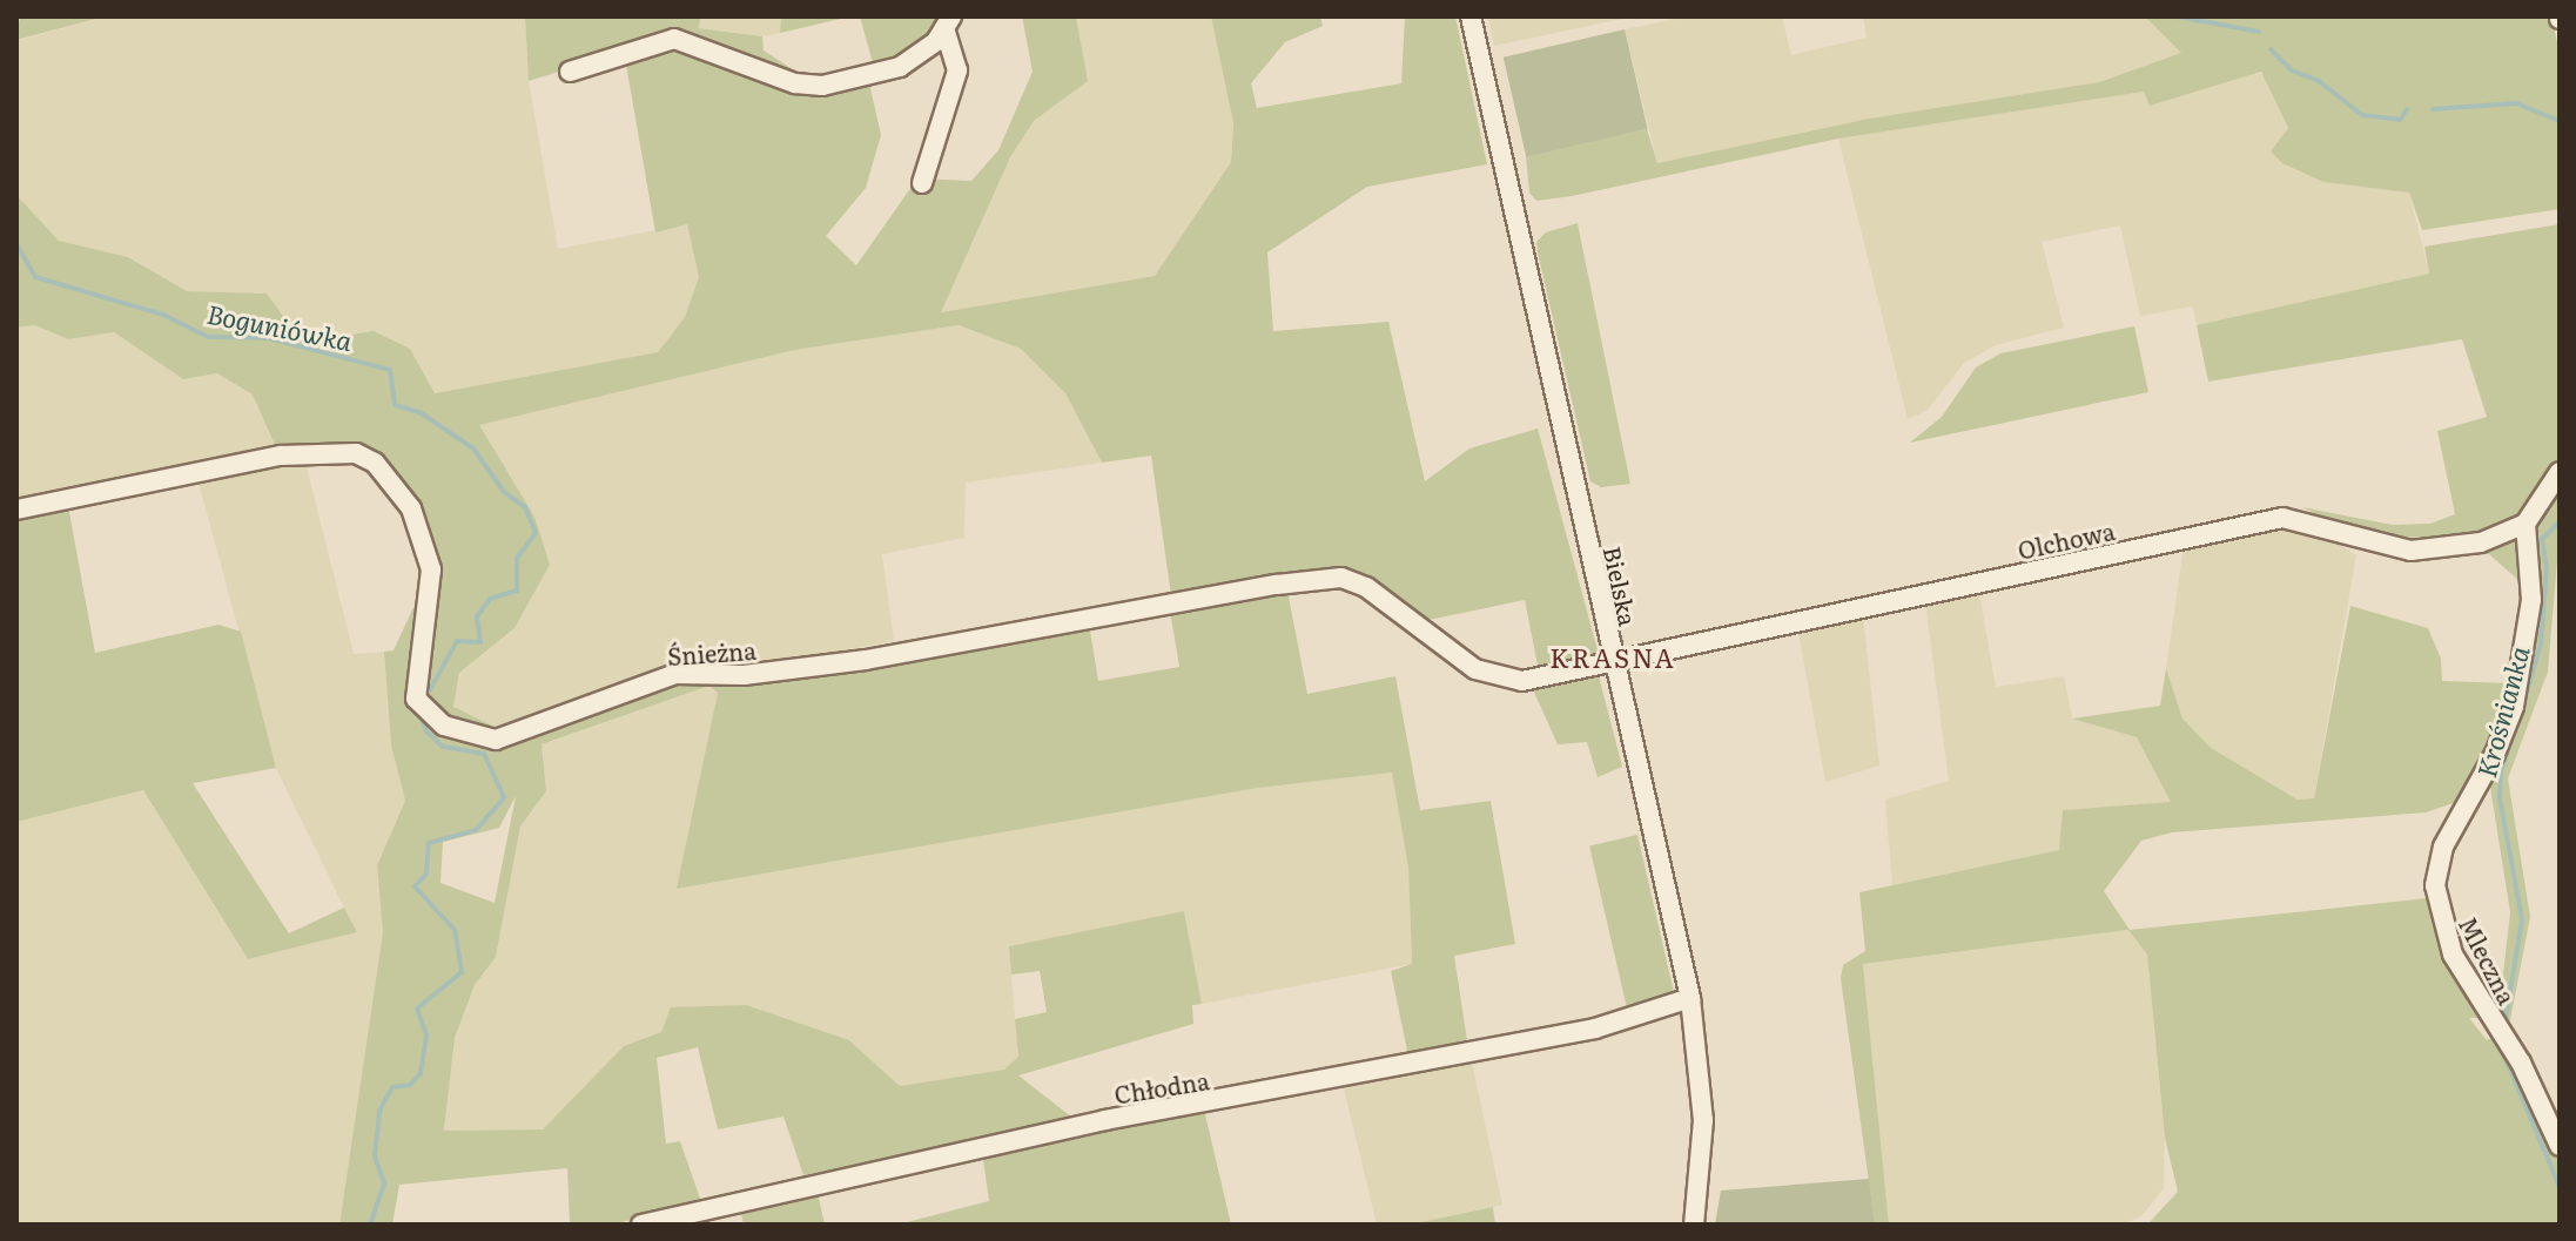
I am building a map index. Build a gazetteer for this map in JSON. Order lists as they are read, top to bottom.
{
  "streets": {
    "street": [
      "Olchowa",
      "Bielska",
      "Śnieżna",
      "Mleczna",
      "Chłodna"
    ]
  },
  "crossings": [
    ["Olchowa", "Bielska"],
    ["Olchowa", "Śnieżna"],
    ["Olchowa", "Mleczna"],
    ["Bielska", "Śnieżna"],
    ["Bielska", "Chłodna"]
  ],
  "districts": ["KRASNA"],
  "water": ["Boguniówka", "Krośnianka"]
}
